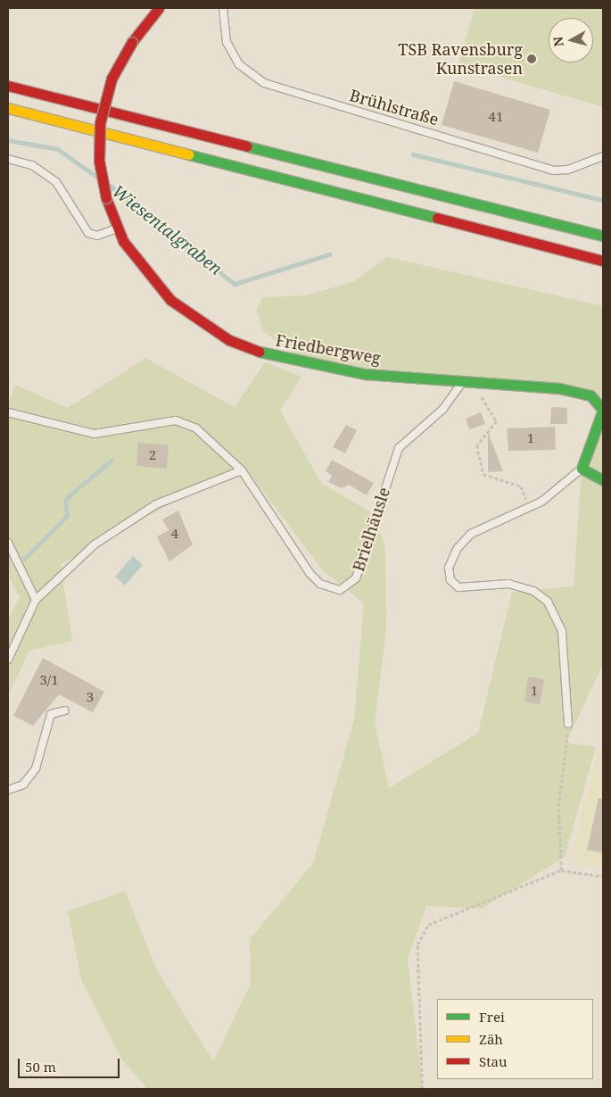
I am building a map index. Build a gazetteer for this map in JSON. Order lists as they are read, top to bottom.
{
  "streets": {
    "main road": ["Friedbergweg"],
    "lane": ["Brühlstraße", "Brielhäusle"]
  },
  "crossings": [
    ["Friedbergweg", "Brielhäusle"]
  ],
  "water": ["Wiesentalgraben"],
  "places": ["TSB Ravensburg Kunstrasen"],
  "house_numbers": [
    "41",
    "1",
    "2",
    "4",
    "3/1",
    "1",
    "3"
  ],
  "legend": ["Frei", "Zäh", "Stau"],
  "scale_bar": "50 m",
  "north": "left"
}
